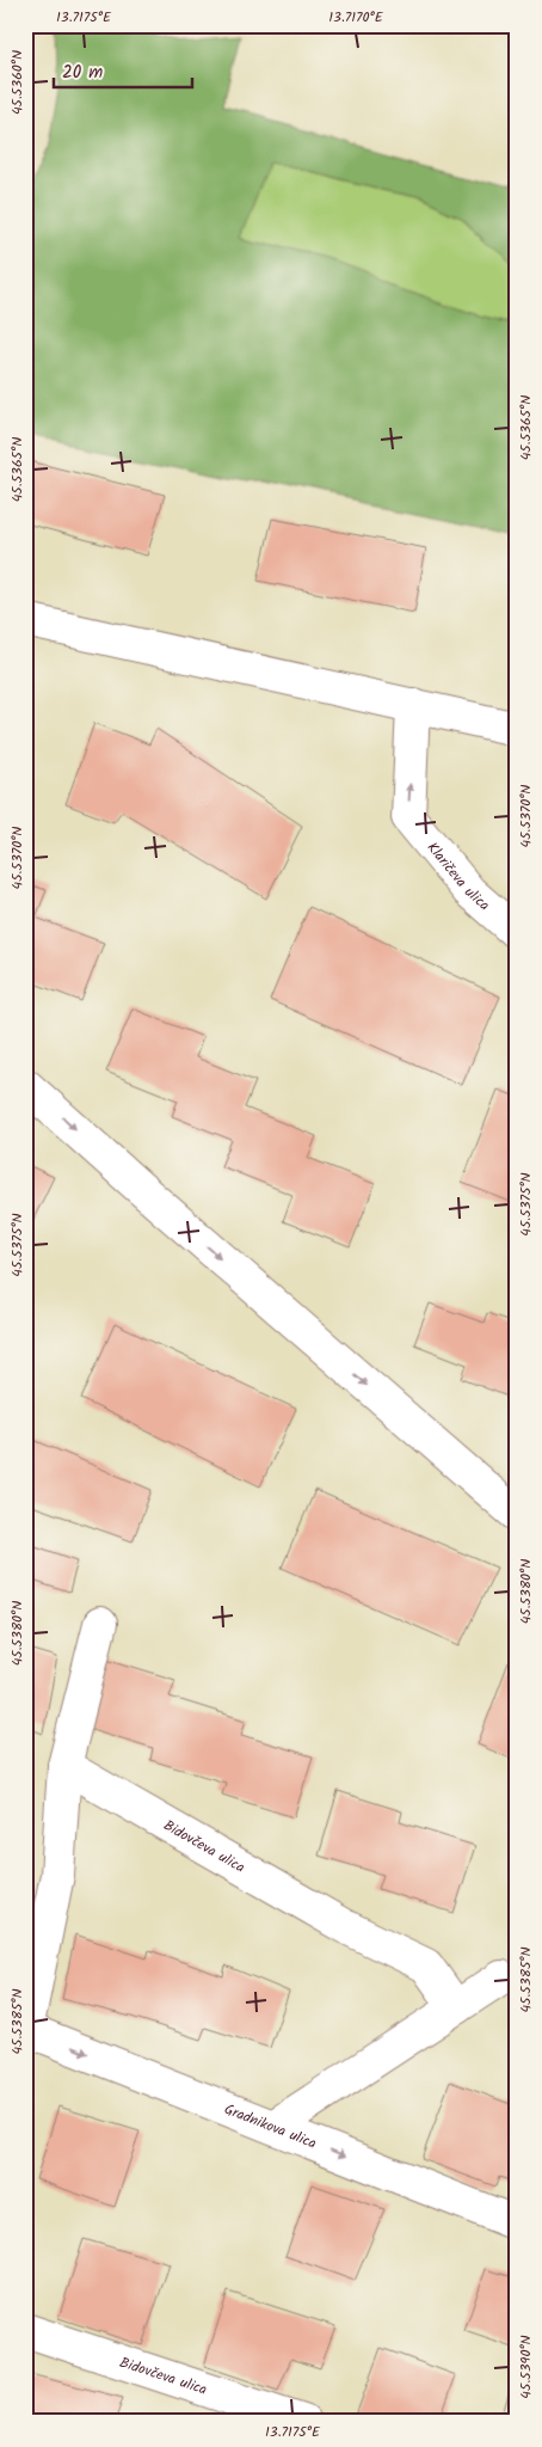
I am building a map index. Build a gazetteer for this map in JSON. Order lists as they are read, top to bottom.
{
  "streets": {
    "street": ["Klaričeva ulica", "Bidovčeva ulica", "Gradnikova ulica"]
  },
  "one_way": ["Klaričeva ulica", "Gradnikova ulica"],
  "scale_bar": "20 m",
  "coordinates": [
    "13.7175°E",
    "13.7170°E",
    "45.5360°N",
    "45.5365°N",
    "45.5370°N",
    "45.5375°N",
    "45.5380°N",
    "45.5385°N",
    "45.5390°N"
  ]
}
